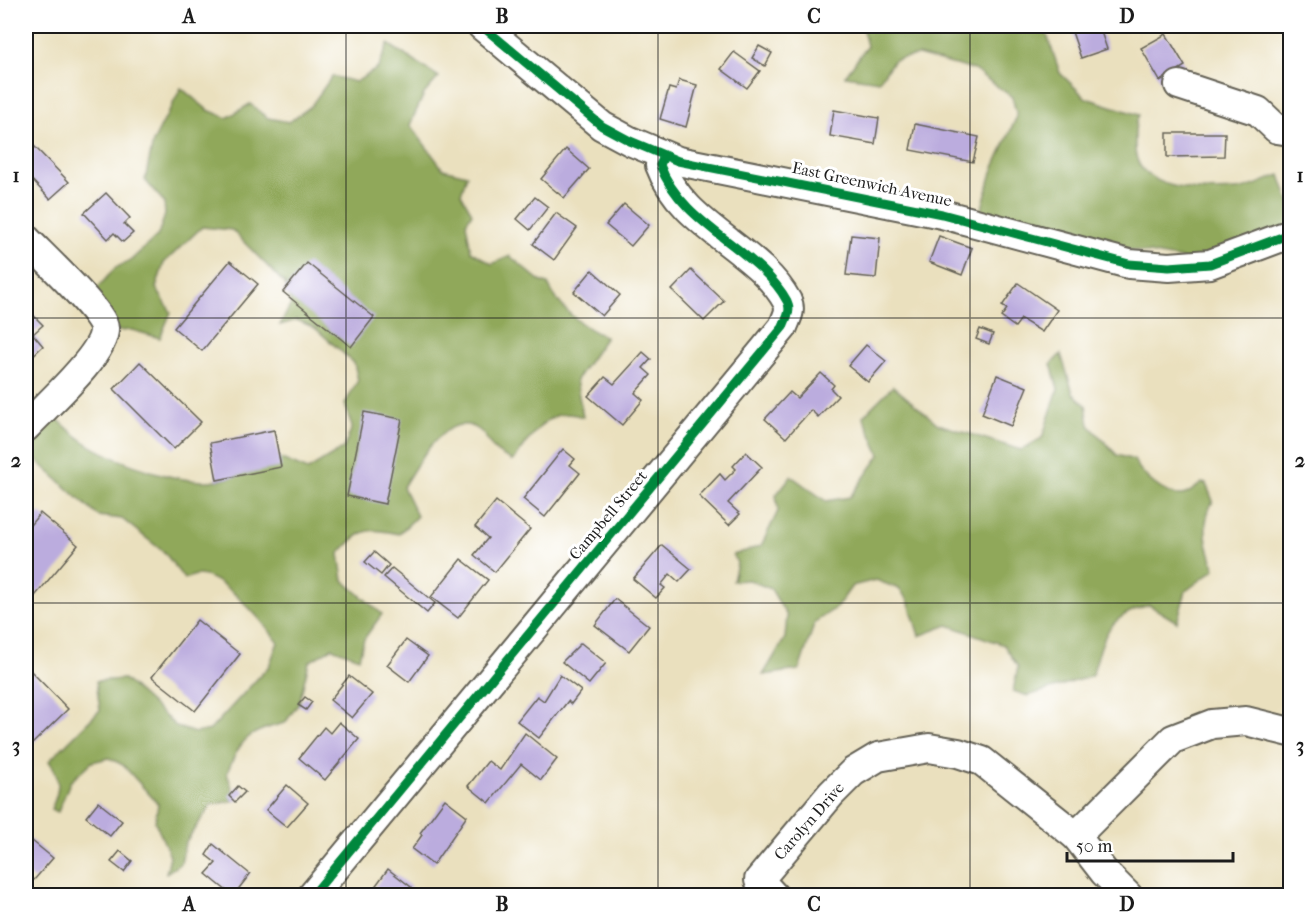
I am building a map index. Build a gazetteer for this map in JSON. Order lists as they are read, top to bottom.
{
  "streets": {
    "street": ["East Greenwich Avenue", "Campbell Street", "Carolyn Drive"]
  },
  "crossings": [
    ["East Greenwich Avenue", "Campbell Street"]
  ],
  "scale_bar": "50 m",
  "grid": {
    "columns": [
      "A",
      "B",
      "C",
      "D"
    ],
    "rows": ["1", "2", "3"]
  }
}
